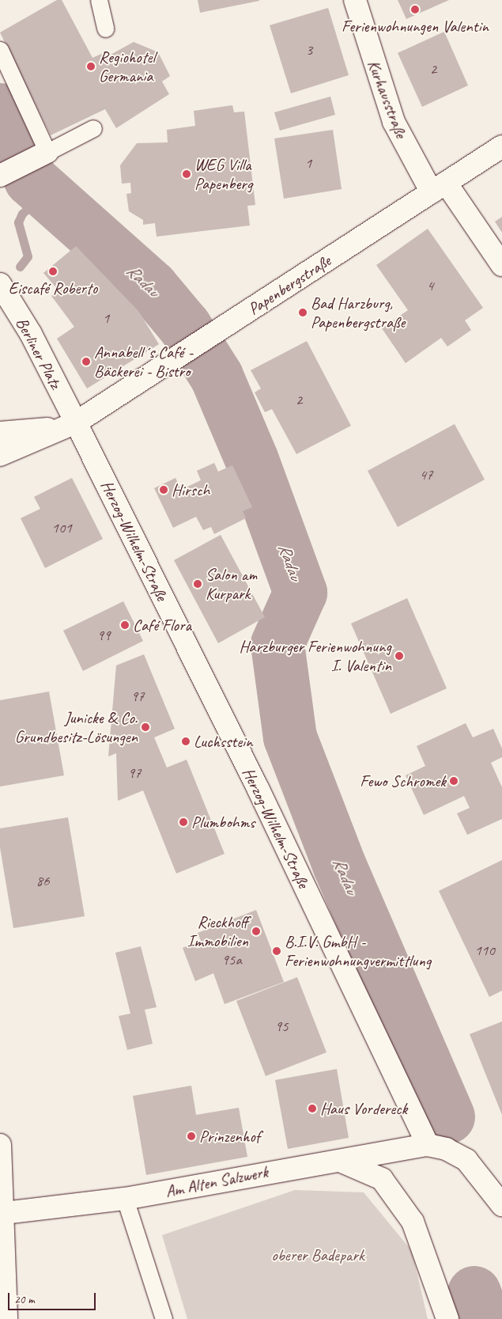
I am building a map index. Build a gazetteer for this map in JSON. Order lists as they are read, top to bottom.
{
  "streets": {
    "street": [
      "Kurhausstraße",
      "Papenbergstraße",
      "Berliner Platz",
      "Herzog-Wilhelm-Straße",
      "Am Alten Salzwerk"
    ]
  },
  "crossings": [
    ["Kurhausstraße", "Papenbergstraße"],
    ["Papenbergstraße", "Berliner Platz"],
    ["Papenbergstraße", "Herzog-Wilhelm-Straße"],
    ["Berliner Platz", "Herzog-Wilhelm-Straße"],
    ["Herzog-Wilhelm-Straße", "Am Alten Salzwerk"]
  ],
  "water": ["Radau"],
  "parks": ["oberer Badepark"],
  "places": [
    "Ferienwohnungen Valentin",
    "Regiohotel Germania",
    "WEG Villa Papenberg",
    "Eiscafé Roberto",
    "Bad Harzburg, Papenbergstraße",
    "Annabell´s Café - Bäckerei - Bistro",
    "Hirsch",
    "Salon am Kurpark",
    "Café Flora",
    "Harzburger Ferienwohnung I. Valentin",
    "Junicke & Co. Grundbesitz-Lösungen",
    "Luchsstein",
    "Fewo Schromek",
    "Plumbohms",
    "Rieckhoff Immobilien",
    "B.I.V. GmbH - Ferienwohnungvermittlung",
    "Haus Vordereck",
    "Prinzenhof"
  ],
  "house_numbers": [
    "3",
    "2",
    "1",
    "4",
    "1",
    "2",
    "47",
    "101",
    "99",
    "97",
    "97",
    "86",
    "110",
    "95a",
    "95"
  ],
  "scale_bar": "20 m"
}
